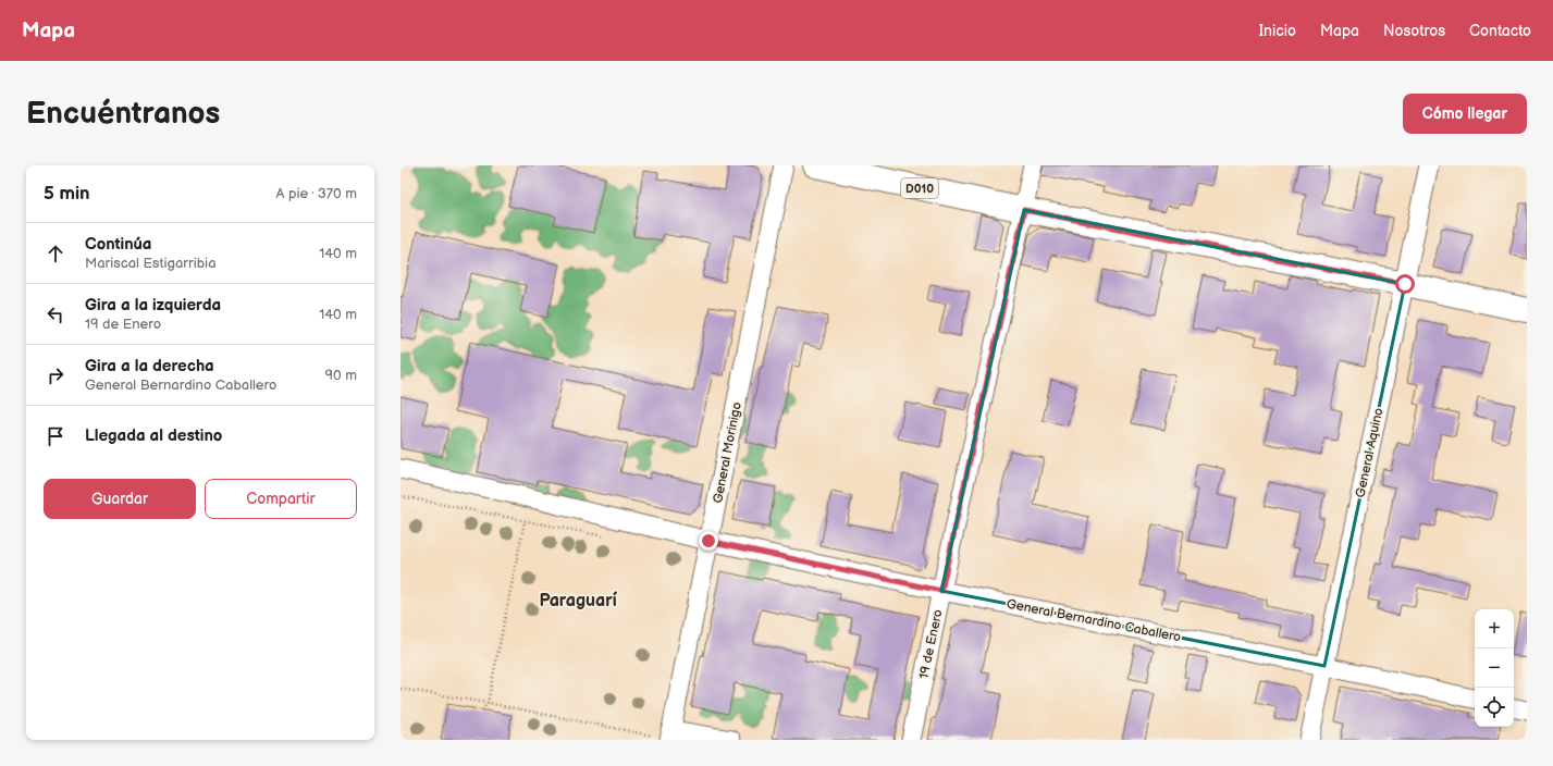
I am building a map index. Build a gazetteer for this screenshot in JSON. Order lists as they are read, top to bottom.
{
  "streets": {
    "main road": ["D010"],
    "street": [
      "General Morinigo",
      "General Aquino",
      "General Bernardino Caballero",
      "19 de Enero"
    ]
  },
  "crossings": [
    ["D010", "General Aquino"],
    ["D010", "19 de Enero"],
    ["General Morinigo", "General Bernardino Caballero"],
    ["General Aquino", "General Bernardino Caballero"],
    ["General Bernardino Caballero", "19 de Enero"]
  ],
  "districts": ["Paraguarí"],
  "page": {
    "header": "Mapa",
    "nav": [
      "Inicio",
      "Mapa",
      "Nosotros",
      "Contacto"
    ],
    "buttons": [
      "Cómo llegar",
      ["Guardar", "Compartir"]
    ],
    "title": "Encuéntranos",
    "heading": ["5 min", "A pie · 370 m"],
    "list": [
      ["Continúa", "Mariscal Estigarribia", "140 m"],
      ["Gira a la izquierda", "19 de Enero", "140 m"],
      ["Gira a la derecha", "General Bernardino Caballero", "90 m"],
      "Llegada al destino"
    ],
    "map_buttons": ["+", "−"]
  }
}
